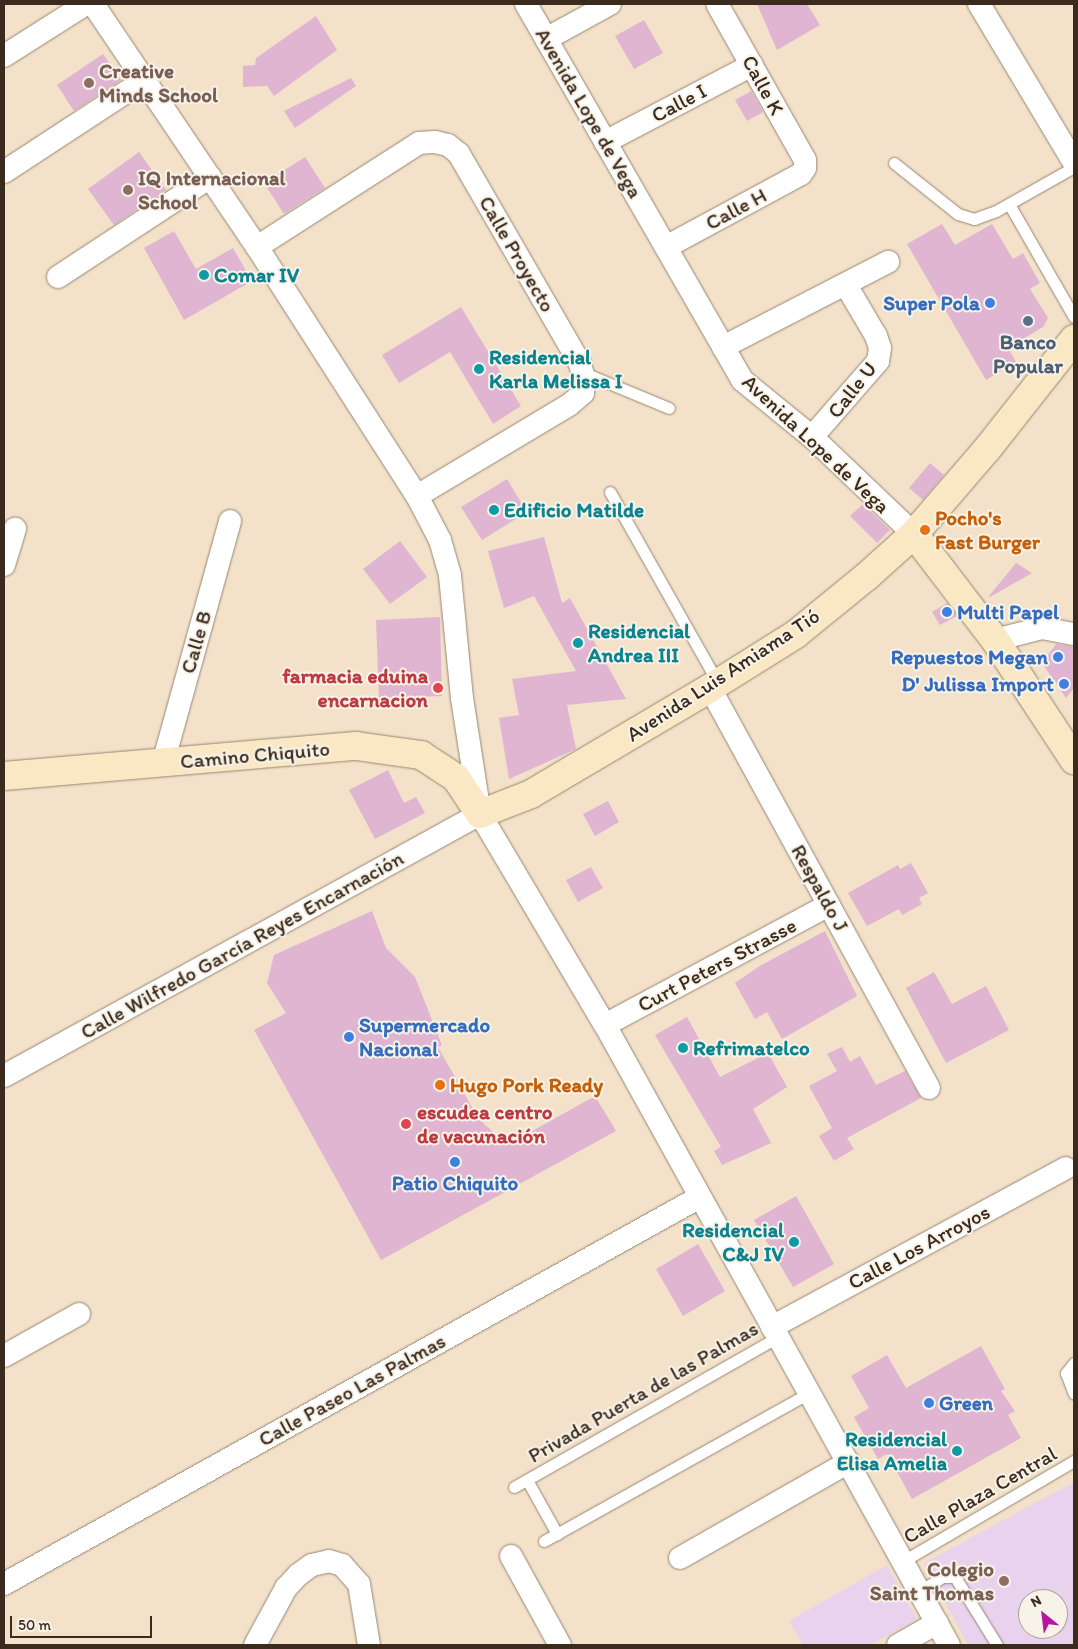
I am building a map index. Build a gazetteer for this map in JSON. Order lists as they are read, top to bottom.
{
  "streets": {
    "main road": ["Avenida Lope de Vega", "Avenida Luis Amiama Tió", "Camino Chiquito"],
    "street": [
      "Calle K",
      "Calle I",
      "Calle H",
      "Calle Proyecto",
      "Calle U",
      "Calle B",
      "Respaldo J",
      "Calle Wilfredo García Reyes Encarnación",
      "Curt Peters Strasse",
      "Calle Los Arroyos",
      "Calle Paseo Las Palmas"
    ],
    "lane": ["Privada Puerta de las Palmas", "Calle Plaza Central"]
  },
  "crossings": [
    ["Calle K", "Calle I"],
    ["Calle K", "Calle H"],
    ["Calle I", "Avenida Lope de Vega"],
    ["Avenida Lope de Vega", "Calle H"],
    ["Avenida Lope de Vega", "Calle U"],
    ["Avenida Lope de Vega", "Avenida Luis Amiama Tió"],
    ["Calle B", "Camino Chiquito"],
    ["Avenida Luis Amiama Tió", "Camino Chiquito"],
    ["Avenida Luis Amiama Tió", "Respaldo J"],
    ["Avenida Luis Amiama Tió", "Calle Wilfredo García Reyes Encarnación"],
    ["Camino Chiquito", "Calle Wilfredo García Reyes Encarnación"],
    ["Respaldo J", "Curt Peters Strasse"],
    ["Calle Los Arroyos", "Privada Puerta de las Palmas"]
  ],
  "places": [
    "Creative Minds School",
    "IQ Internacional School",
    "Comar IV",
    "Super Pola",
    "Banco Popular",
    "Residencial Karla Melissa I",
    "Edificio Matilde",
    "Pocho's Fast Burger",
    "Multi Papel",
    "Residencial Andrea III",
    "Repuestos Megan",
    "D' Julissa Import",
    "farmacia eduina encarnacion",
    "Supermercado Nacional",
    "Refrimatelco",
    "Hugo Pork Ready",
    "escudea centro de vacunación",
    "Patio Chiquito",
    "Residencial C&J IV",
    "Green",
    "Residencial Elisa Amelia",
    "Colegio Saint Thomas"
  ],
  "scale_bar": "50 m",
  "north": "top left"
}
